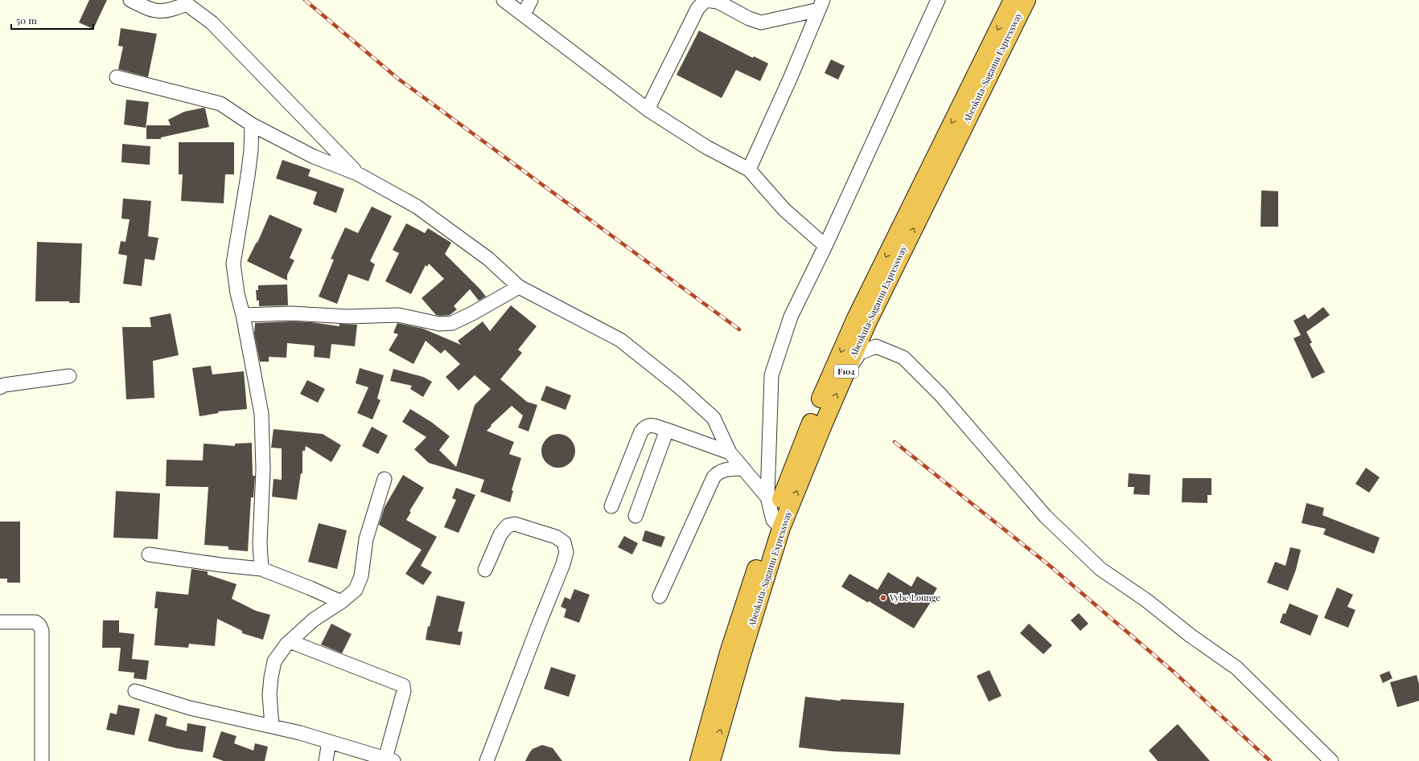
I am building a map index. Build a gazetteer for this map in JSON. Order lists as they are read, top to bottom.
{
  "streets": {
    "highway": ["Abeokuta-Sagamu Expressway", "F102"]
  },
  "places": ["Vybe Lounge"],
  "scale_bar": "50 m"
}
